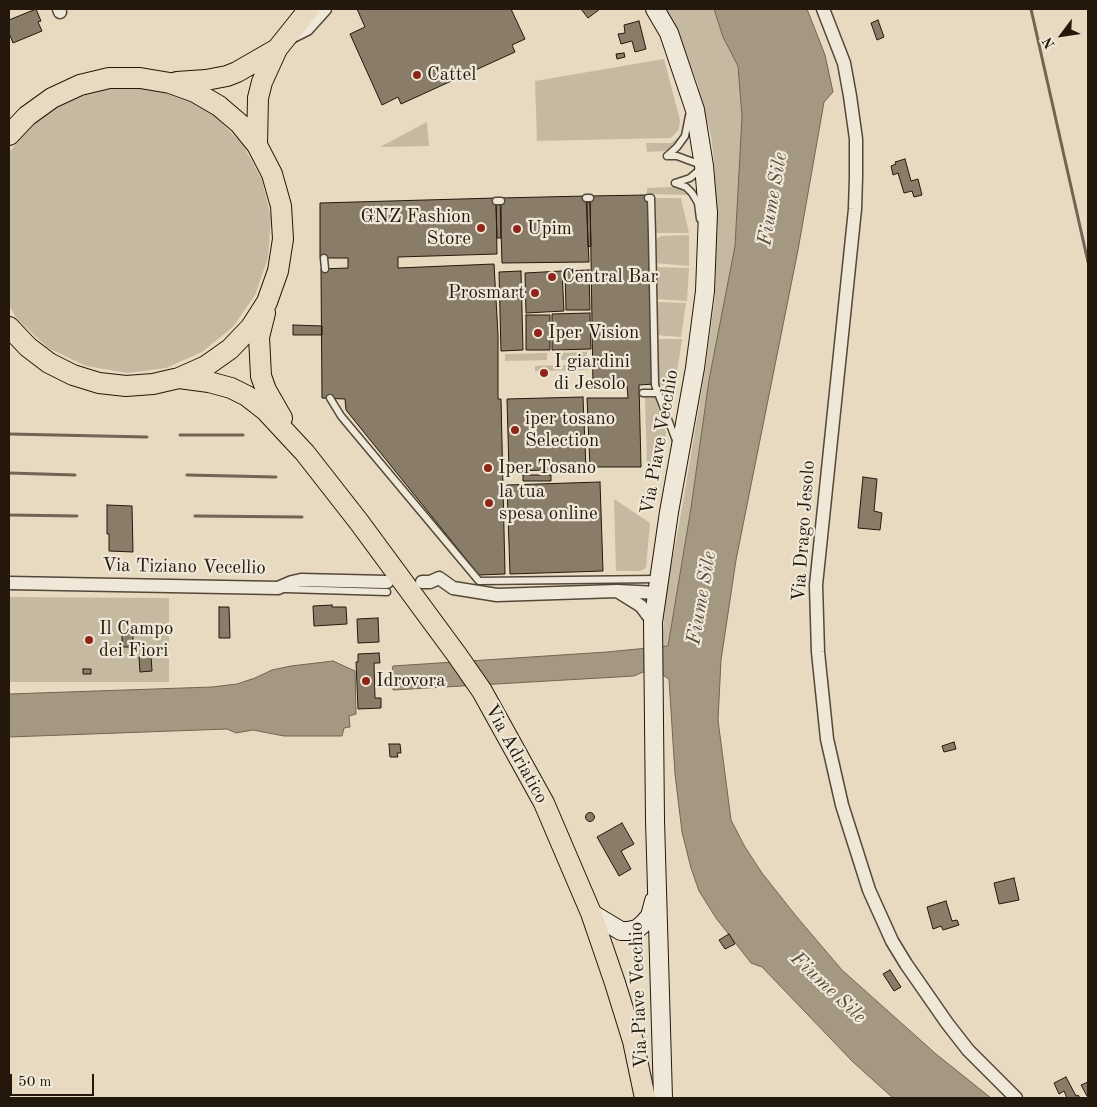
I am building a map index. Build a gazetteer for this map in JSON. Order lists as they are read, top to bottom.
{
  "streets": {
    "main road": ["Via Adriatico"],
    "street": ["Via Piave Vecchio", "Via Drago Jesolo", "Via Tiziano Vecellio"]
  },
  "crossings": [
    ["Via Piave Vecchio", "Via Adriatico"]
  ],
  "water": ["Fiume Sile"],
  "places": [
    "Cattel",
    "GNZ Fashion Store",
    "Upim",
    "Central Bar",
    "Prosmart",
    "Iper Vision",
    "I giardini di Jesolo",
    "iper tosano Selection",
    "Iper Tosano",
    "la tua spesa online",
    "Il Campo dei Fiori",
    "Idrovora"
  ],
  "scale_bar": "50 m",
  "north": "bottom left"
}
